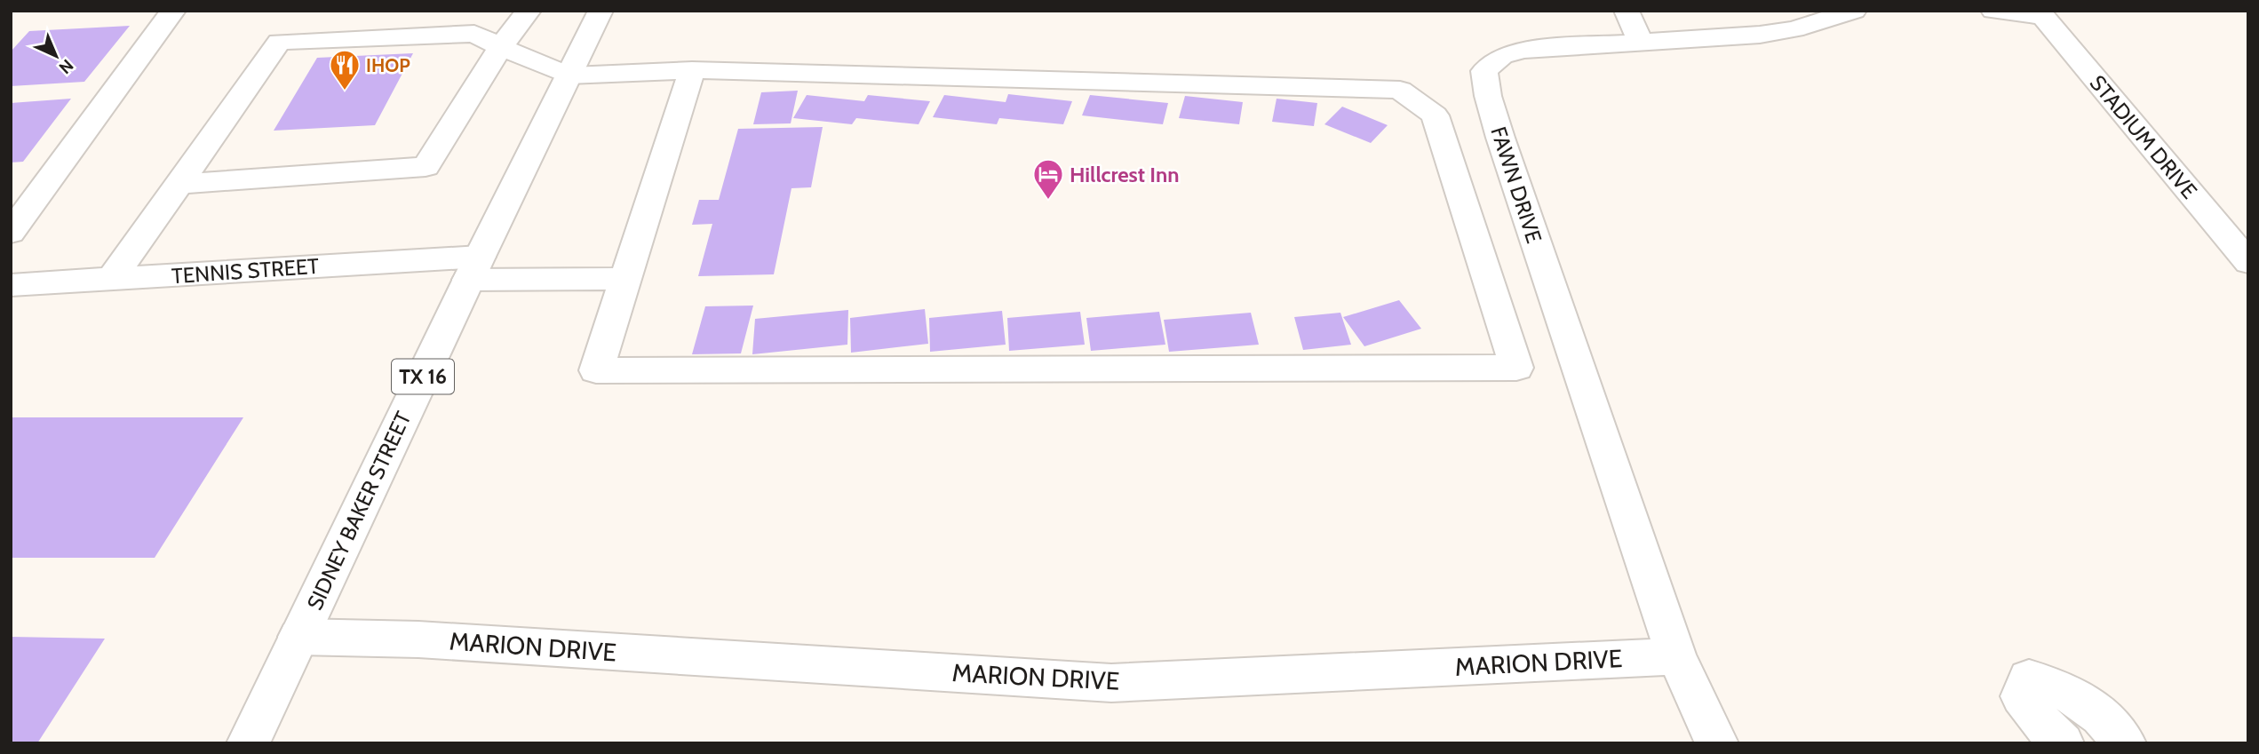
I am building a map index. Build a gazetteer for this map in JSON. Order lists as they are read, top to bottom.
{
  "streets": {
    "street": [
      "STADIUM DRIVE",
      "FAWN DRIVE",
      "TENNIS STREET",
      "TX 16",
      "SIDNEY BAKER STREET",
      "MARION DRIVE"
    ]
  },
  "crossings": [
    ["FAWN DRIVE", "MARION DRIVE"],
    ["TENNIS STREET", "SIDNEY BAKER STREET"],
    ["SIDNEY BAKER STREET", "MARION DRIVE"]
  ],
  "places": {
    "restaurant": ["IHOP"],
    "hotel": ["Hillcrest Inn"]
  },
  "north": "bottom right"
}
